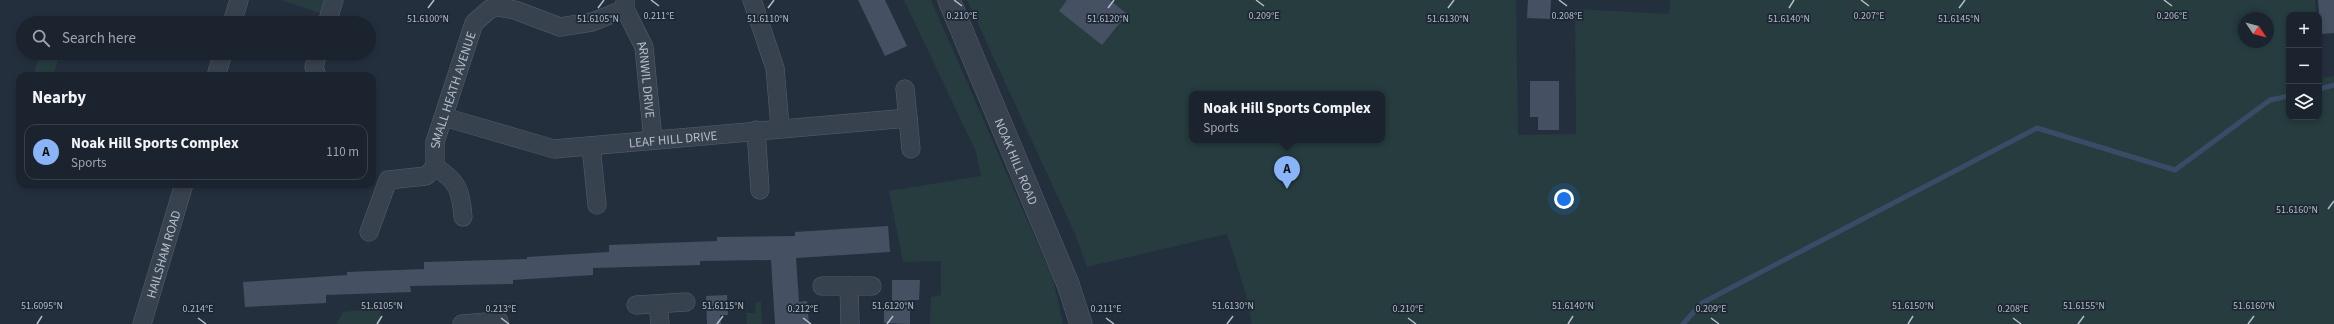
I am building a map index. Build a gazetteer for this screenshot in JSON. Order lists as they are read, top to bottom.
{
  "streets": {
    "street": [
      "ARNWIL DRIVE",
      "SMALL HEATH AVENUE",
      "LEAF HILL DRIVE",
      "NOAK HILL ROAD",
      "HAILSHAM ROAD"
    ]
  },
  "crossings": [
    ["ARNWIL DRIVE", "SMALL HEATH AVENUE"],
    ["ARNWIL DRIVE", "LEAF HILL DRIVE"],
    ["SMALL HEATH AVENUE", "LEAF HILL DRIVE"]
  ],
  "north": "bottom right",
  "page": {
    "map_buttons": ["+", "−"],
    "search": "Search here",
    "heading": "Nearby",
    "popup": ["Noak Hill Sports Complex", "Sports"],
    "list": [
      {
        "mark": "A",
        "name": "Noak Hill Sports Complex",
        "note": "Sports",
        "value": "110 m"
      }
    ],
    "pins": "A"
  },
  "coordinates": [
    "0.211°E",
    "0.210°E",
    "0.209°E",
    "0.208°E",
    "0.207°E",
    "0.206°E",
    "51.6100°N",
    "51.6105°N",
    "51.6110°N",
    "51.6120°N",
    "51.6130°N",
    "51.6140°N",
    "51.6145°N",
    "51.6160°N",
    "51.6095°N",
    "51.6115°N",
    "51.6150°N",
    "51.6155°N",
    "0.214°E",
    "0.213°E",
    "0.212°E"
  ]
}
